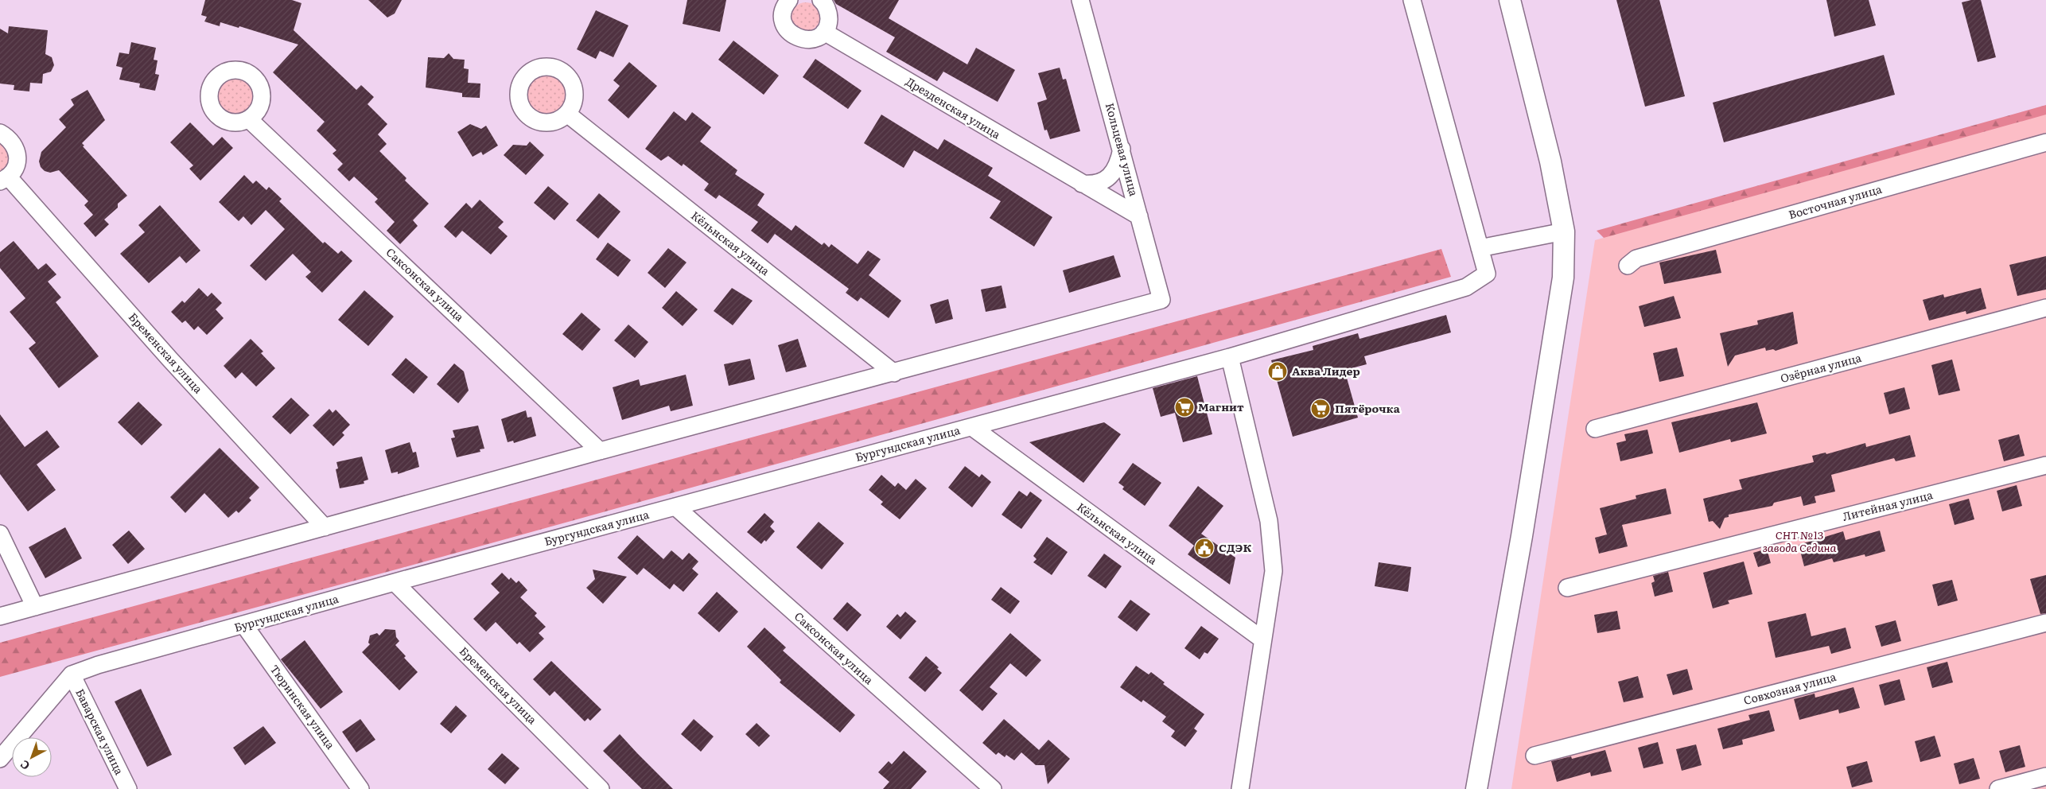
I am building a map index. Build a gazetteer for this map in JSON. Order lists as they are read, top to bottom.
{
  "streets": {
    "street": [
      "Дрезденская улица",
      "Кольцевая улица",
      "Восточная улица",
      "Кёльнская улица",
      "Саксонская улица",
      "Бременская улица",
      "Озёрная улица",
      "Бургундская улица",
      "Литейная улица",
      "Совхозная улица",
      "Тюринская улица",
      "Баварская улица"
    ]
  },
  "crossings": [
    ["Дрезденская улица", "Кольцевая улица"],
    ["Кольцевая улица", "Кёльнская улица"],
    ["Кёльнская улица", "Бургундская улица"],
    ["Саксонская улица", "Бургундская улица"],
    ["Бременская улица", "Бургундская улица"],
    ["Бургундская улица", "Тюринская улица"],
    ["Бургундская улица", "Баварская улица"]
  ],
  "parks": ["СНТ №13 завода Седина"],
  "places": {
    "shop": ["Аква Лидер"],
    "supermarket": ["Магнит", "Пятёрочка"],
    "public building": ["СДЭК"]
  },
  "north": "bottom left"
}
